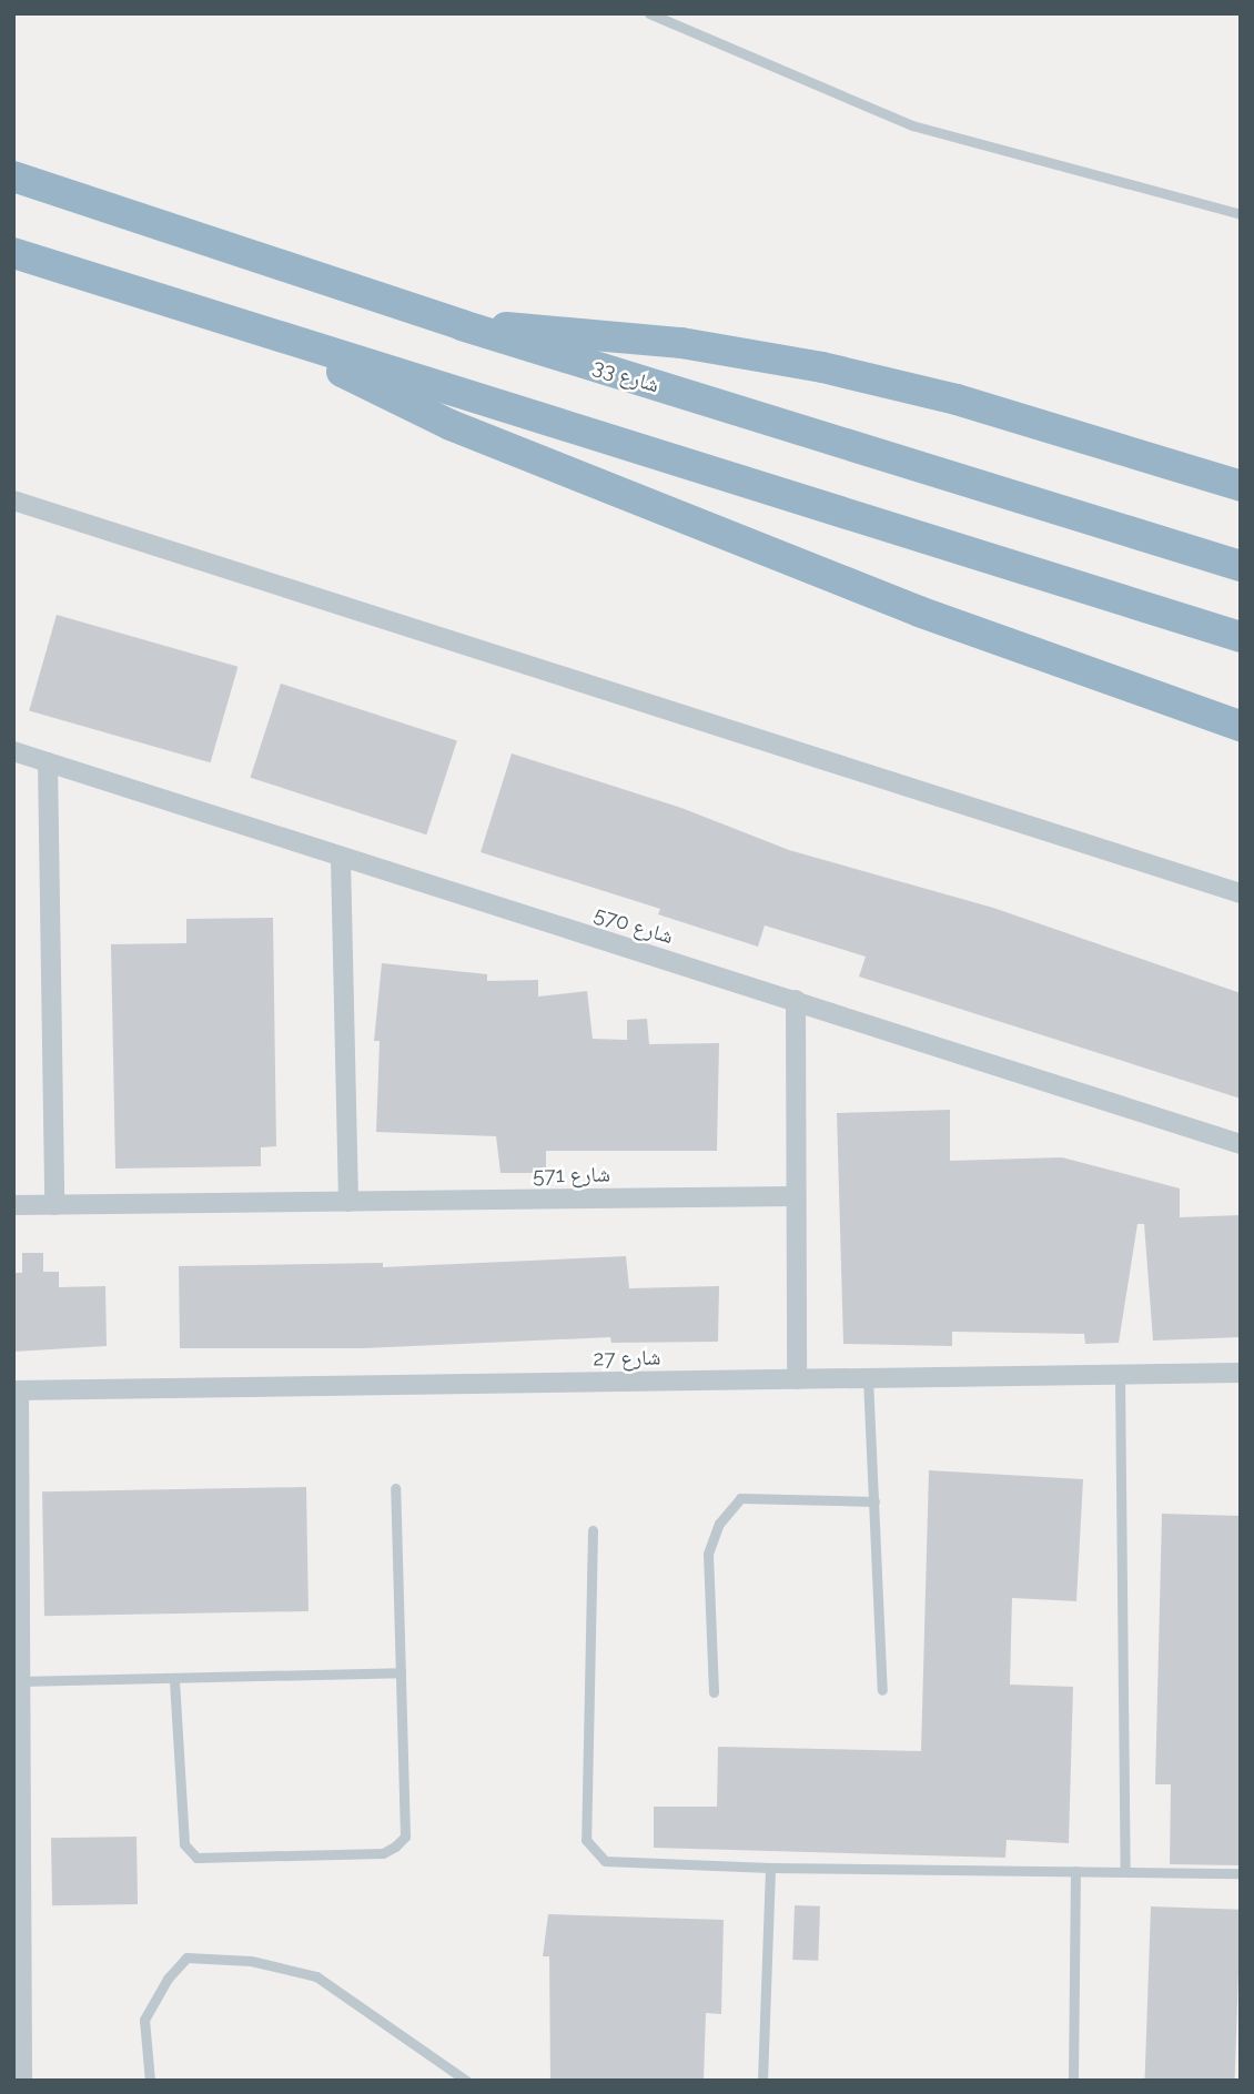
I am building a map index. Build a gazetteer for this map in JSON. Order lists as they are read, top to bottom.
{
  "streets": {
    "highway": ["شارع 33"],
    "street": ["شارع 570", "شارع 571", "شارع 27"]
  }
}
